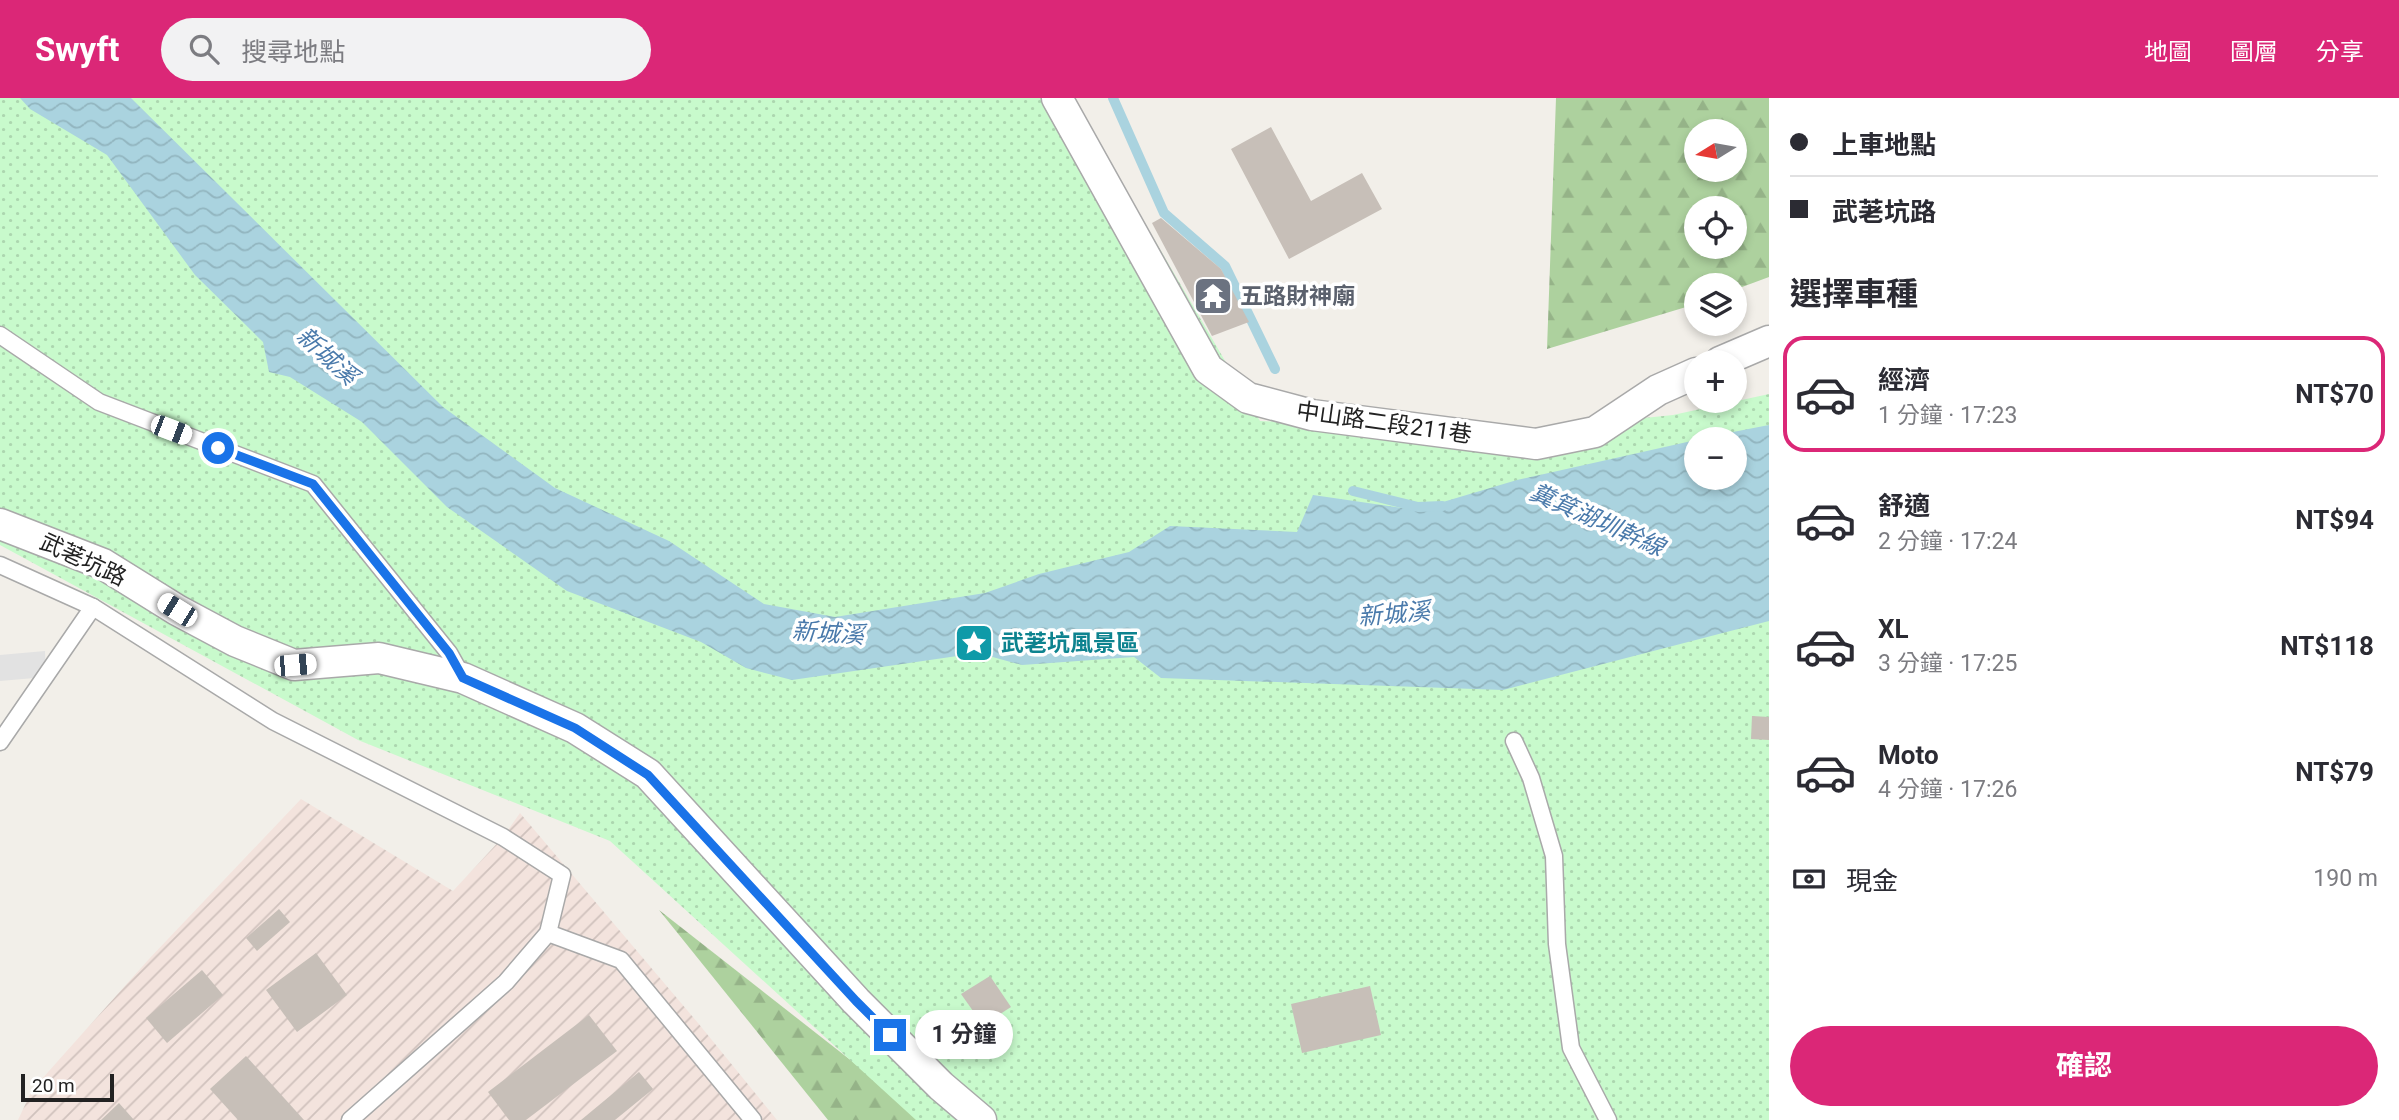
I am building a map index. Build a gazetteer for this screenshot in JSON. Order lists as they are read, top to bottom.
{
  "streets": {
    "street": ["中山路二段211巷", "武荖坑路"]
  },
  "water": ["新城溪", "糞箕湖圳幹線"],
  "places": {
    "temple": ["五路財神廟"],
    "place": ["武荖坑風景區"]
  },
  "scale_bar": "20 m",
  "north": "left",
  "page": {
    "header": "Swyft",
    "search": "搜尋地點",
    "nav": ["地圖", "圖層", "分享"],
    "banner": ["上車地點", "武荖坑路"],
    "map_buttons": ["+", "−"],
    "heading": "選擇車種",
    "list": [
      {
        "name": "經濟",
        "note": "1 分鐘 · 17:23",
        "value": "NT$70"
      },
      {
        "name": "舒適",
        "note": "2 分鐘 · 17:24",
        "value": "NT$94"
      },
      {
        "name": "XL",
        "note": "3 分鐘 · 17:25",
        "value": "NT$118"
      },
      {
        "name": "Moto",
        "note": "4 分鐘 · 17:26",
        "value": "NT$79"
      }
    ],
    "pay": ["現金", "190 m"],
    "bubble": "1 分鐘",
    "buttons": "確認",
    "scale": "20 m"
  }
}
